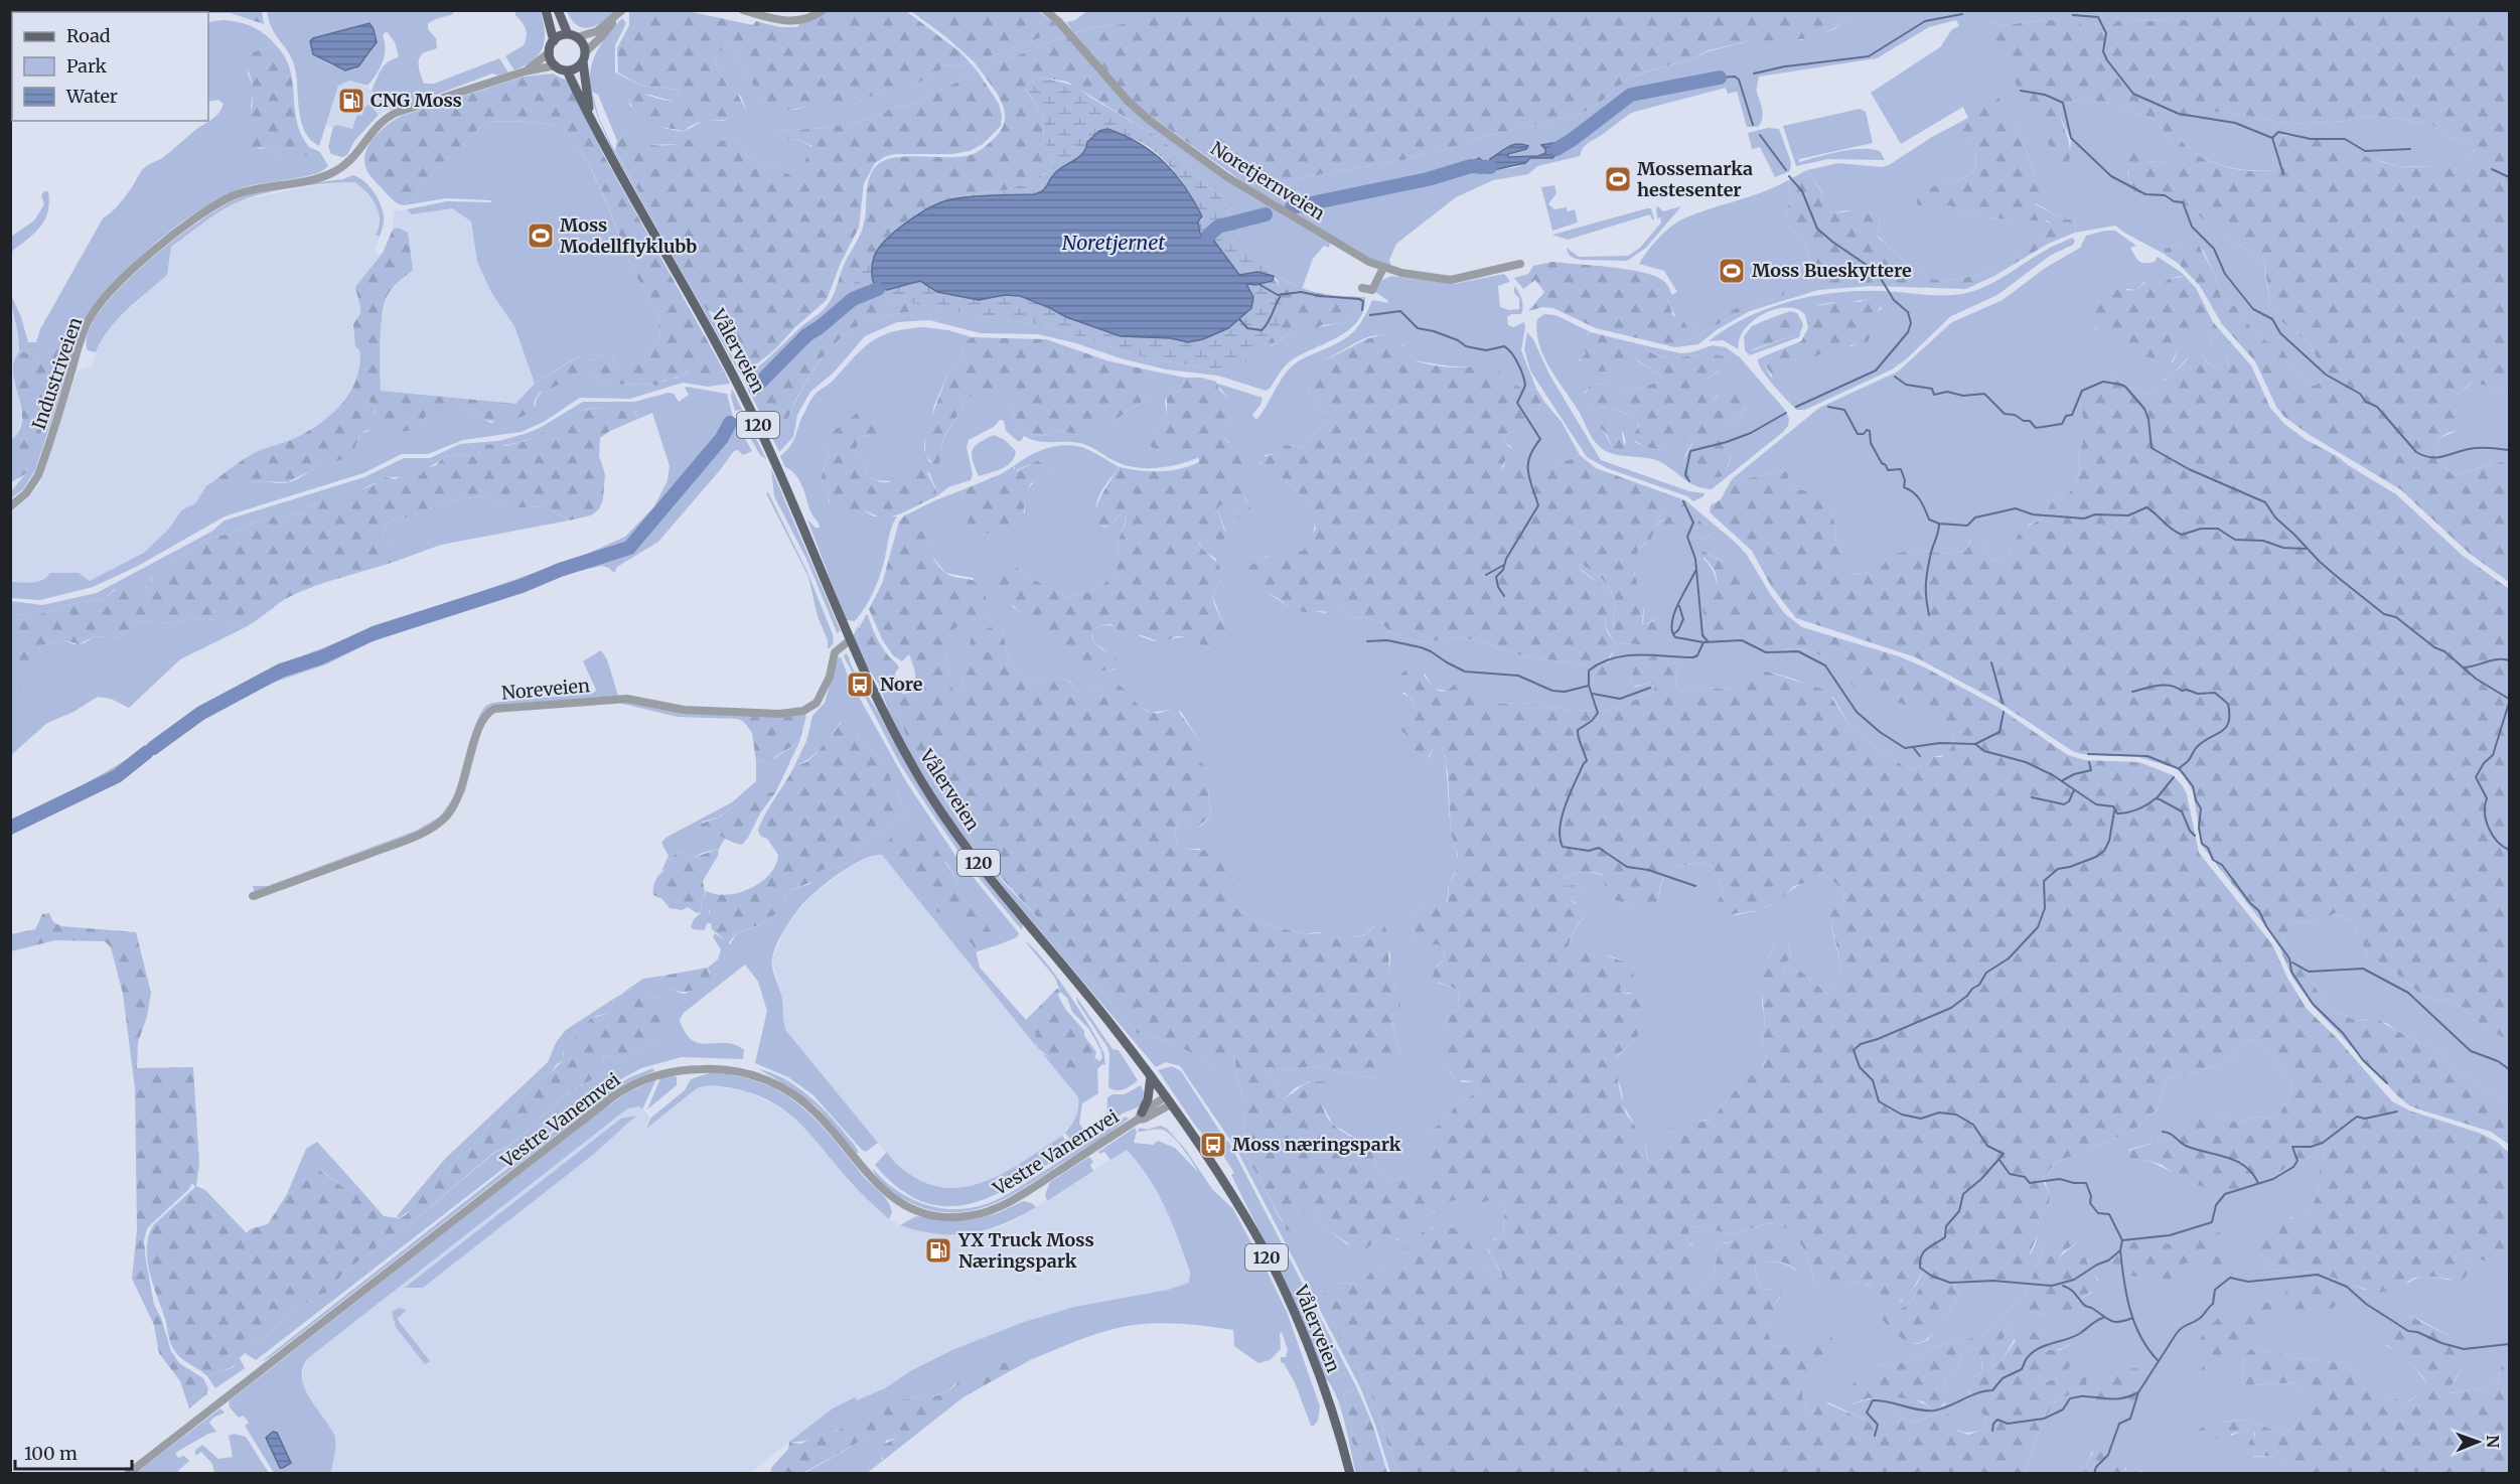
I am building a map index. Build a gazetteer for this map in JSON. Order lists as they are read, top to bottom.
{
  "streets": {
    "main road": ["Vålerveien", "120"],
    "street": [
      "Noretjernveien",
      "Industriveien",
      "Noreveien",
      "Vestre Vanemvei"
    ]
  },
  "crossings": [
    ["Vålerveien", "Industriveien"],
    ["Vålerveien", "120"],
    ["Vålerveien", "Noreveien"],
    ["Vålerveien", "Vestre Vanemvei"],
    ["Industriveien", "120"]
  ],
  "water": ["Noretjernet"],
  "places": {
    "fuel station": ["CNG Moss", "YX Truck Moss Næringspark"],
    "sports": ["Mossemarka hestesenter", "Moss Modellflyklubb", "Moss Bueskyttere"],
    "bus stop": ["Nore", "Moss næringspark"]
  },
  "legend": ["Road", "Park", "Water"],
  "scale_bar": "100 m",
  "north": "right"
}
